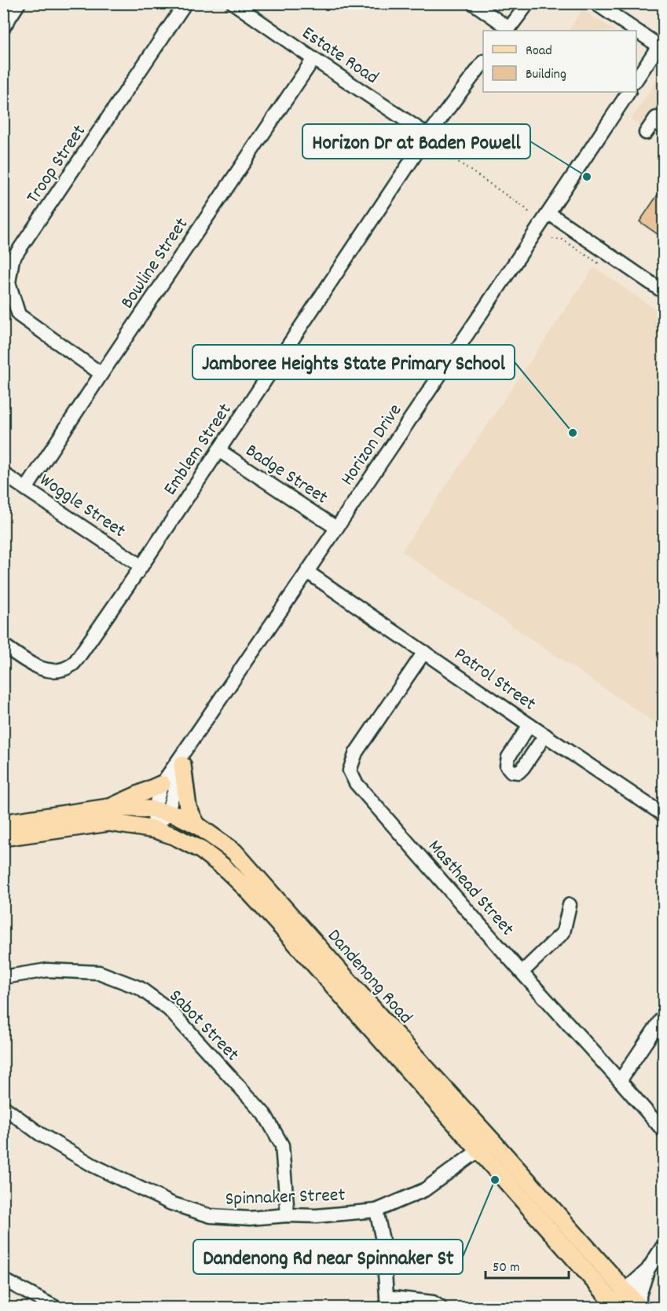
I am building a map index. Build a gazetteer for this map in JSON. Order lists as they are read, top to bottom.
{
  "streets": {
    "main road": ["Dandenong Road"],
    "street": [
      "Estate Road",
      "Troop Street",
      "Bowline Street",
      "Horizon Drive",
      "Emblem Street",
      "Badge Street",
      "Woggle Street",
      "Patrol Street",
      "Masthead Street",
      "Sabot Street",
      "Spinnaker Street"
    ]
  },
  "crossings": [
    ["Estate Road", "Bowline Street"],
    ["Estate Road", "Emblem Street"],
    ["Troop Street", "Bowline Street"],
    ["Bowline Street", "Woggle Street"],
    ["Horizon Drive", "Badge Street"],
    ["Horizon Drive", "Patrol Street"],
    ["Horizon Drive", "Dandenong Road"],
    ["Emblem Street", "Badge Street"],
    ["Emblem Street", "Woggle Street"],
    ["Patrol Street", "Masthead Street"],
    ["Dandenong Road", "Spinnaker Street"],
    ["Sabot Street", "Spinnaker Street"]
  ],
  "places": ["Horizon Dr at Baden Powell", "Jamboree Heights State Primary School", "Dandenong Rd near Spinnaker St"],
  "legend": ["Road", "Building"],
  "scale_bar": "50 m"
}
